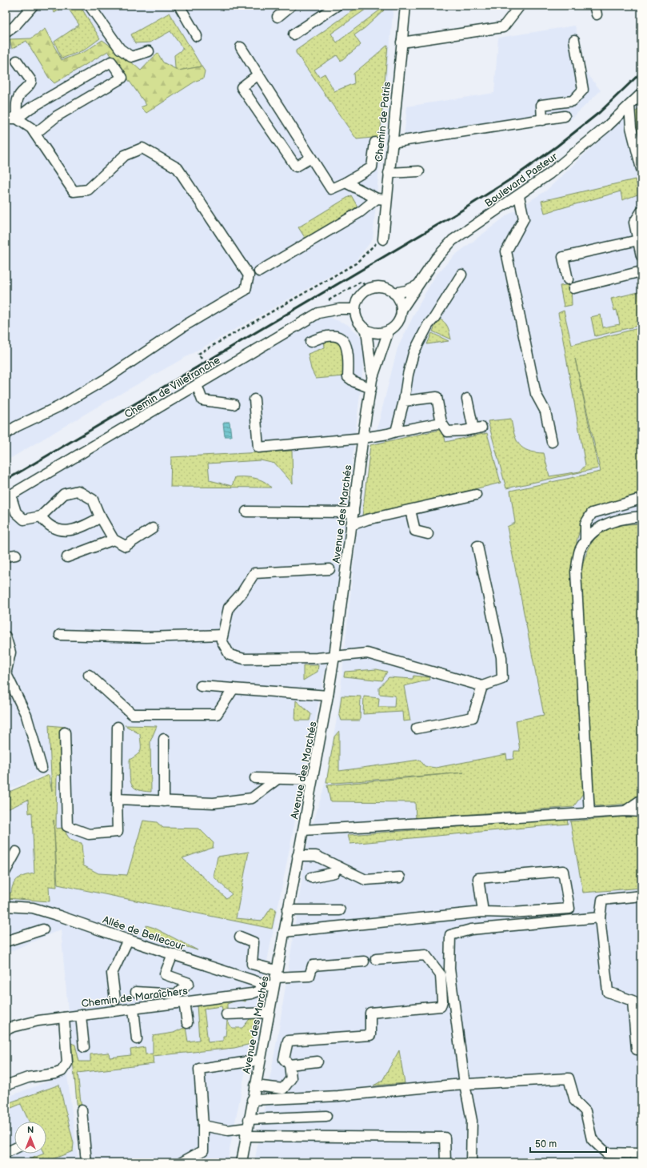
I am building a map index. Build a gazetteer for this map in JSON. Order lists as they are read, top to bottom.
{
  "streets": {
    "street": [
      "Chemin de Patris",
      "Boulevard Pasteur",
      "Chemin de Villefranche",
      "Avenue des Marchés",
      "Allée de Bellecour",
      "Chemin de Maraîchers"
    ]
  },
  "crossings": [
    ["Boulevard Pasteur", "Chemin de Villefranche"],
    ["Boulevard Pasteur", "Avenue des Marchés"],
    ["Chemin de Villefranche", "Avenue des Marchés"],
    ["Avenue des Marchés", "Allée de Bellecour"],
    ["Avenue des Marchés", "Chemin de Maraîchers"],
    ["Allée de Bellecour", "Chemin de Maraîchers"]
  ],
  "scale_bar": "50 m",
  "north": "top"
}
